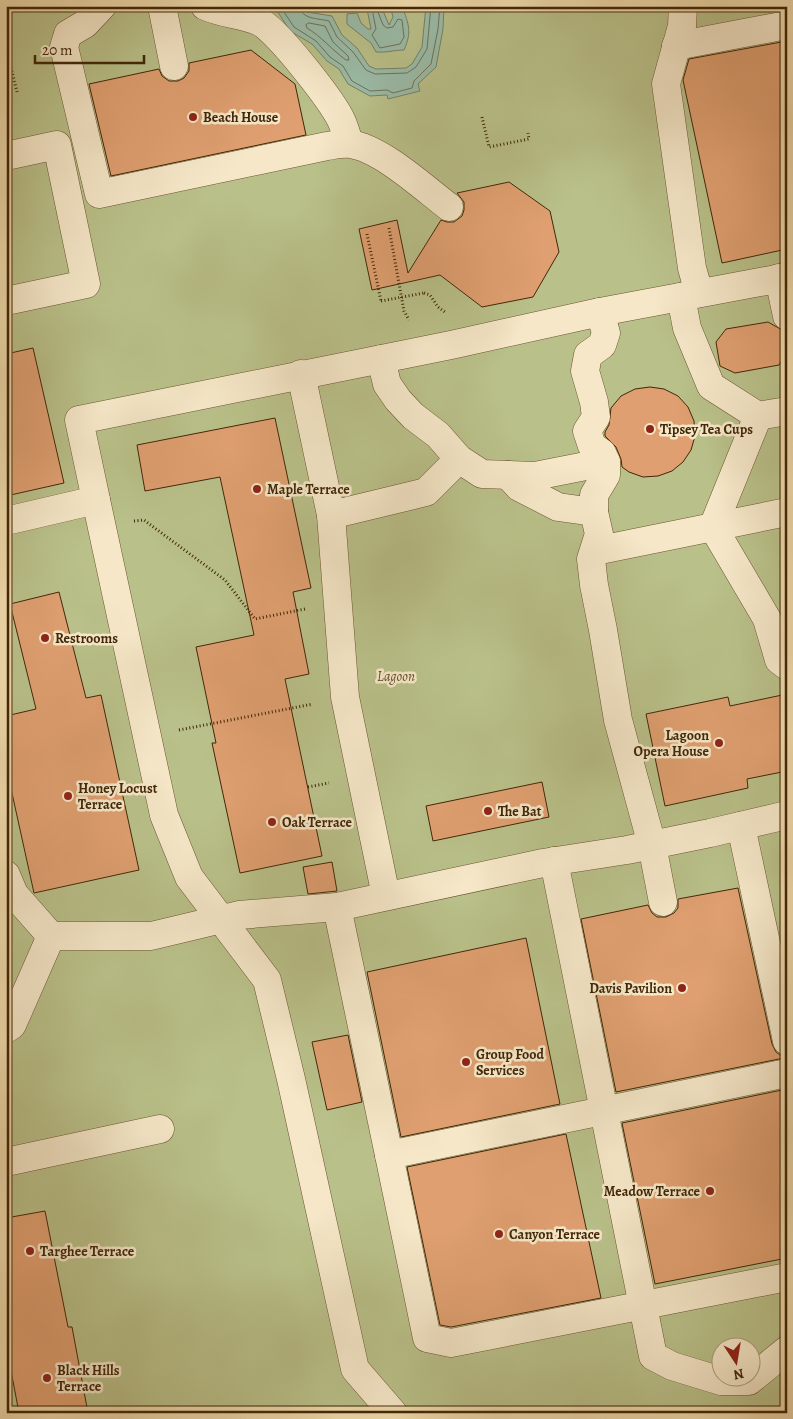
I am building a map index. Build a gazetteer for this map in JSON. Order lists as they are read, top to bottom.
{
  "parks": ["Lagoon"],
  "places": [
    "Beach House",
    "Tipsey Tea Cups",
    "Maple Terrace",
    "Restrooms",
    "Lagoon Opera House",
    "Honey Locust Terrace",
    "The Bat",
    "Oak Terrace",
    "Davis Pavilion",
    "Group Food Services",
    "Meadow Terrace",
    "Canyon Terrace",
    "Targhee Terrace",
    "Black Hills Terrace"
  ],
  "scale_bar": "20 m",
  "north": "bottom"
}
